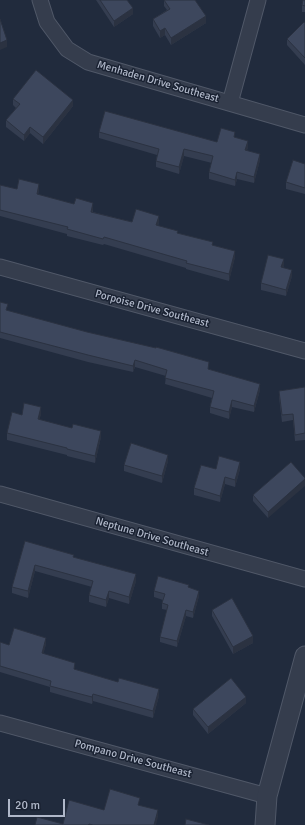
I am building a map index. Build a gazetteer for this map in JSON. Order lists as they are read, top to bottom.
{
  "streets": {
    "street": [
      "Menhaden Drive Southeast",
      "Porpoise Drive Southeast",
      "Neptune Drive Southeast",
      "Pompano Drive Southeast"
    ]
  },
  "scale_bar": "20 m"
}
